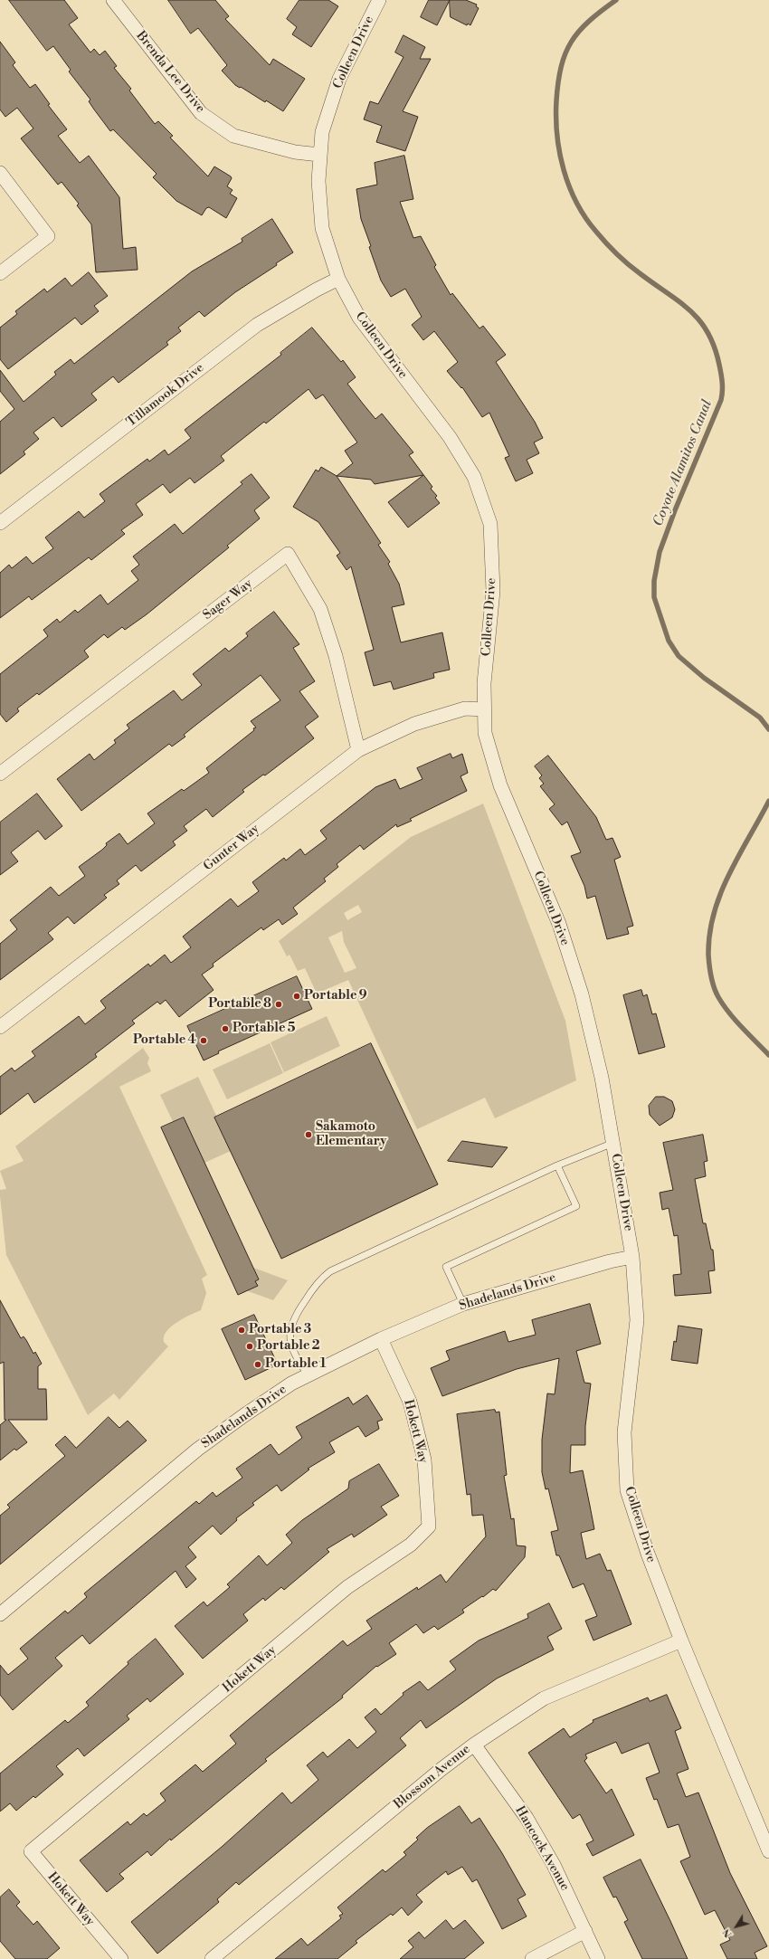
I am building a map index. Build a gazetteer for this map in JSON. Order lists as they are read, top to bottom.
{
  "streets": {
    "street": [
      "Colleen Drive",
      "Brenda Lee Drive",
      "Tillamook Drive",
      "Sager Way",
      "Gunter Way",
      "Shadelands Drive",
      "Hokett Way",
      "Blossom Avenue",
      "Hancock Avenue"
    ]
  },
  "crossings": [
    ["Colleen Drive", "Brenda Lee Drive"],
    ["Colleen Drive", "Tillamook Drive"],
    ["Colleen Drive", "Gunter Way"],
    ["Colleen Drive", "Shadelands Drive"],
    ["Colleen Drive", "Blossom Avenue"],
    ["Sager Way", "Gunter Way"],
    ["Shadelands Drive", "Hokett Way"],
    ["Blossom Avenue", "Hancock Avenue"]
  ],
  "water": ["Coyote Alamitos Canal"],
  "places": [
    "Portable 9",
    "Portable 8",
    "Portable 5",
    "Portable 4",
    "Sakamoto Elementary",
    "Portable 3",
    "Portable 2",
    "Portable 1"
  ],
  "north": "bottom left"
}
